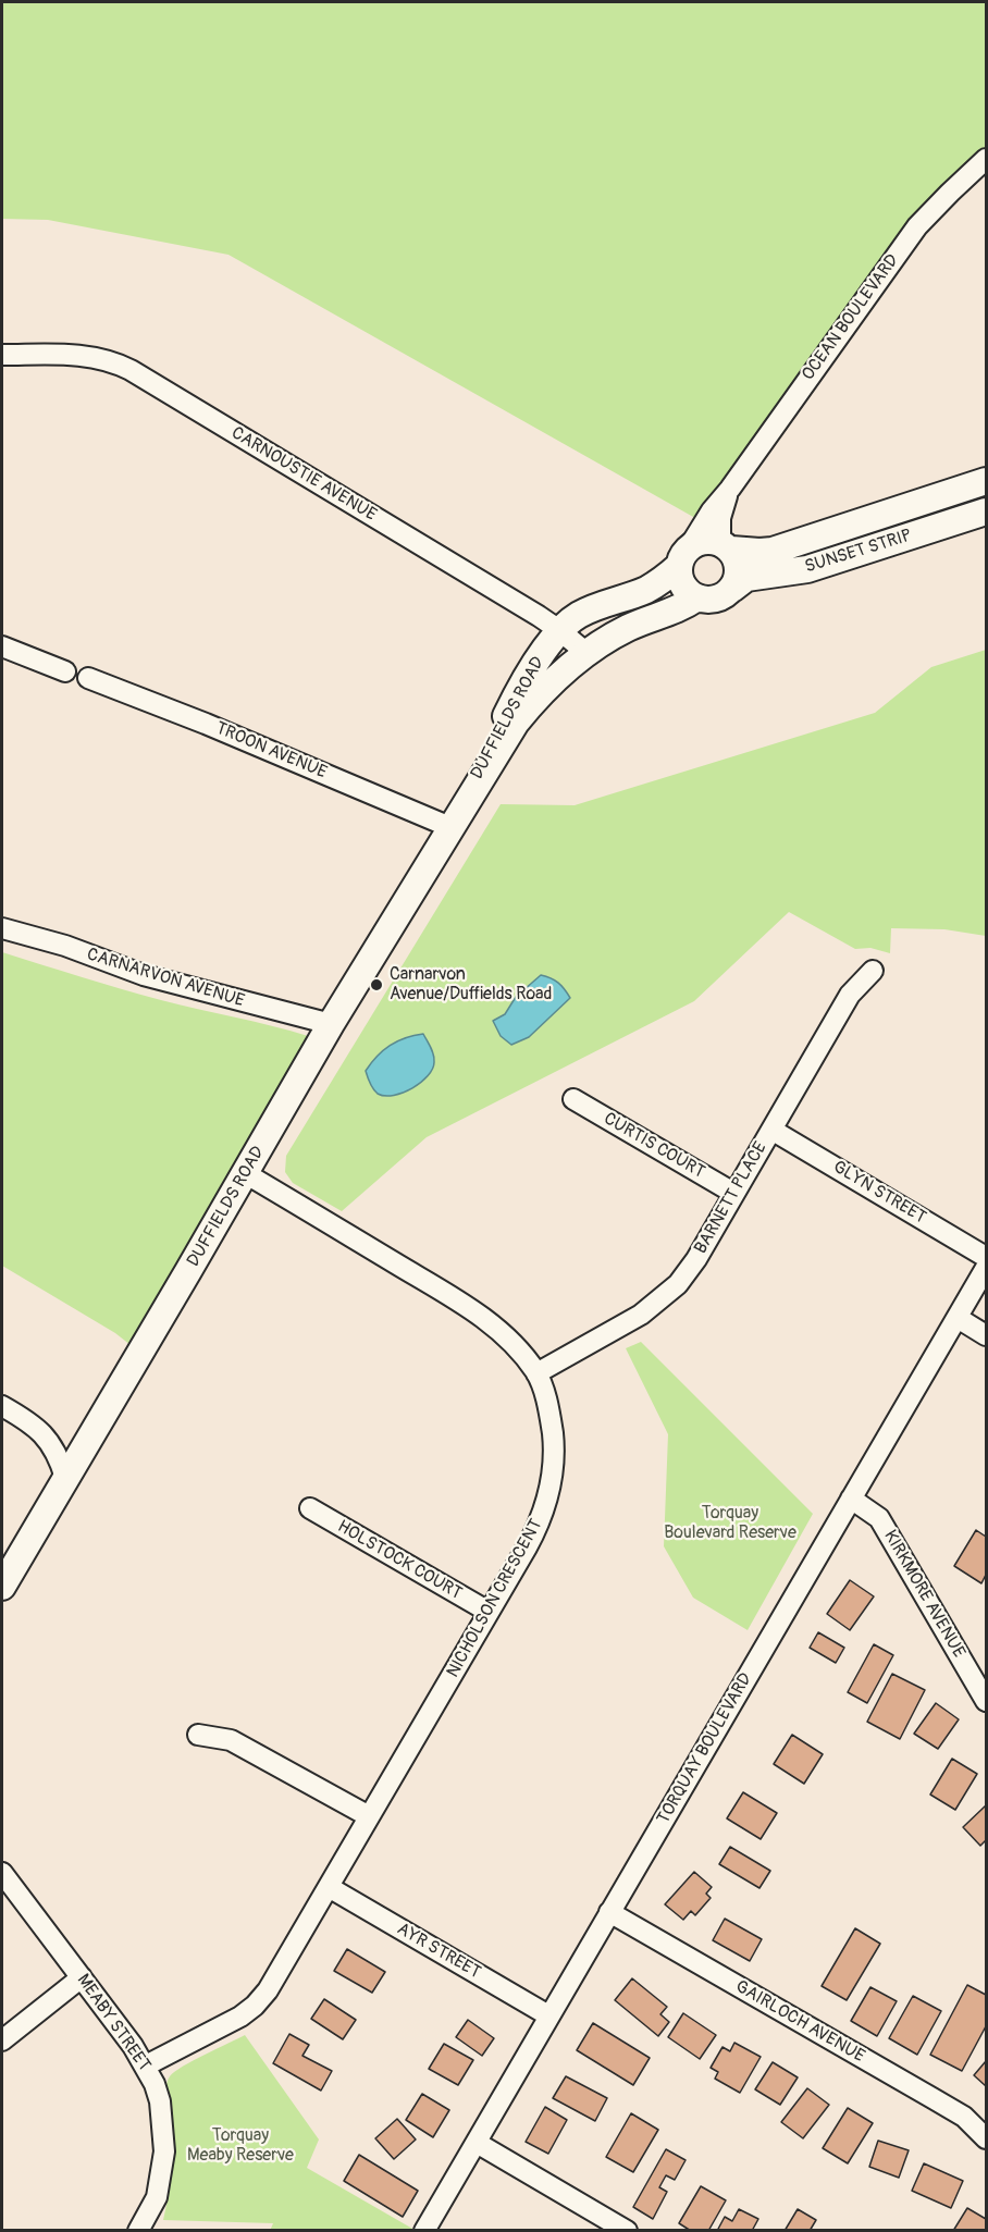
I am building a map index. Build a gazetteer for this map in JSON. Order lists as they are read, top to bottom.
{
  "streets": {
    "street": [
      "OCEAN BOULEVARD",
      "CARNOUSTIE AVENUE",
      "SUNSET STRIP",
      "DUFFIELDS ROAD",
      "TROON AVENUE",
      "CARNARVON AVENUE",
      "CURTIS COURT",
      "GLYN STREET",
      "BARNETT PLACE",
      "HOLSTOCK COURT",
      "KIRKMORE AVENUE",
      "NICHOLSON CRESCENT",
      "TORQUAY BOULEVARD",
      "AYR STREET",
      "GAIRLOCH AVENUE",
      "MEABY STREET"
    ]
  },
  "crossings": [
    ["OCEAN BOULEVARD", "SUNSET STRIP"],
    ["OCEAN BOULEVARD", "DUFFIELDS ROAD"],
    ["CARNOUSTIE AVENUE", "DUFFIELDS ROAD"],
    ["SUNSET STRIP", "DUFFIELDS ROAD"],
    ["DUFFIELDS ROAD", "TROON AVENUE"],
    ["DUFFIELDS ROAD", "CARNARVON AVENUE"],
    ["DUFFIELDS ROAD", "NICHOLSON CRESCENT"],
    ["CURTIS COURT", "BARNETT PLACE"],
    ["GLYN STREET", "BARNETT PLACE"],
    ["BARNETT PLACE", "NICHOLSON CRESCENT"],
    ["HOLSTOCK COURT", "NICHOLSON CRESCENT"],
    ["KIRKMORE AVENUE", "TORQUAY BOULEVARD"],
    ["NICHOLSON CRESCENT", "AYR STREET"],
    ["NICHOLSON CRESCENT", "MEABY STREET"],
    ["TORQUAY BOULEVARD", "AYR STREET"],
    ["TORQUAY BOULEVARD", "GAIRLOCH AVENUE"]
  ],
  "parks": ["Torquay Boulevard Reserve", "Torquay Meaby Reserve"],
  "places": ["Carnarvon Avenue/Duffields Road"]
}
